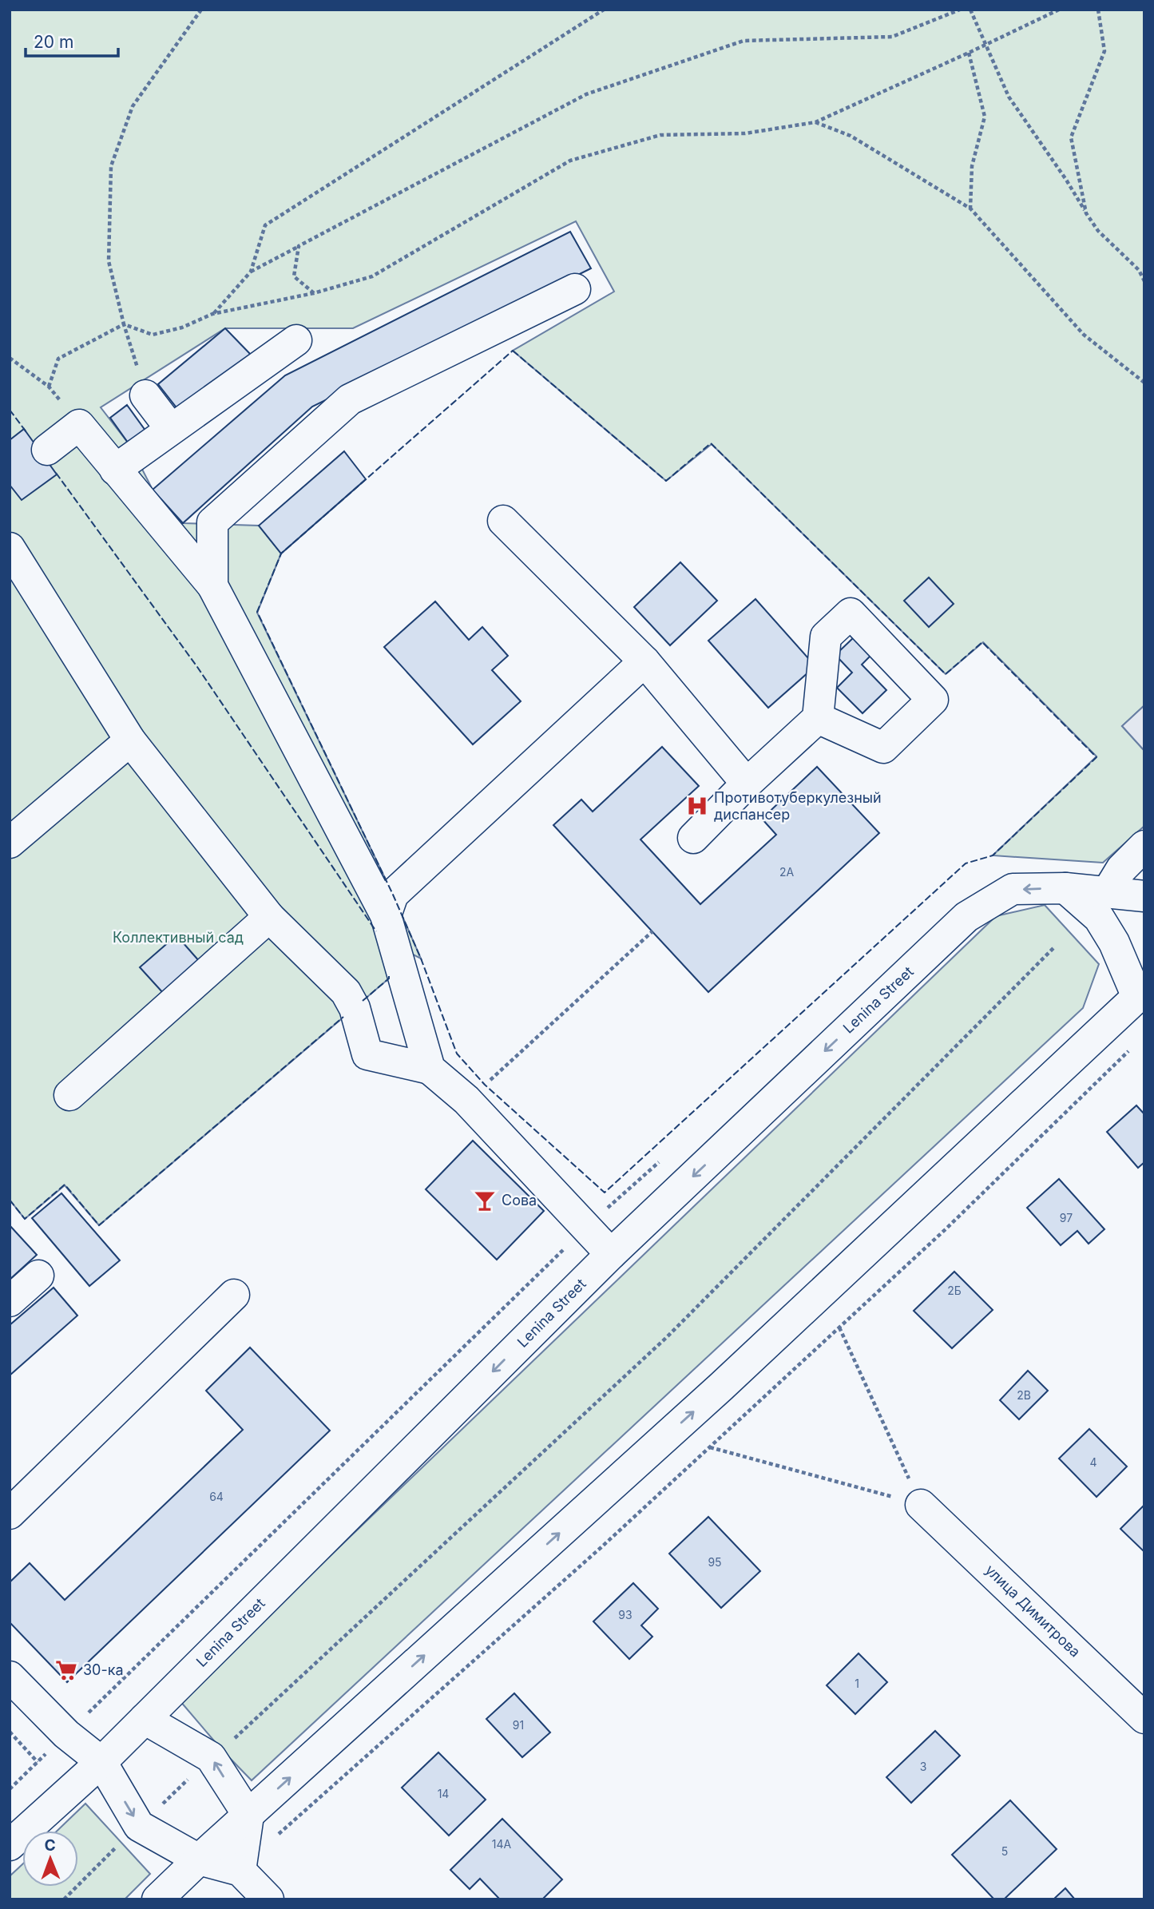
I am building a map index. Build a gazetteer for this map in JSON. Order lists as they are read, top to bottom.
{
  "streets": {
    "main road": ["Lenina Street", "улица Димитрова"]
  },
  "parks": ["Коллективный сад"],
  "places": {
    "hospital": ["Противотуберкулезный диспансер"],
    "bar": ["Сова"],
    "supermarket": ["30-ка"]
  },
  "house_numbers": [
    "2А",
    "97",
    "2Б",
    "2В",
    "4",
    "64",
    "95",
    "93",
    "1",
    "91",
    "3",
    "14",
    "14А",
    "5"
  ],
  "scale_bar": "20 m",
  "north": "top"
}
